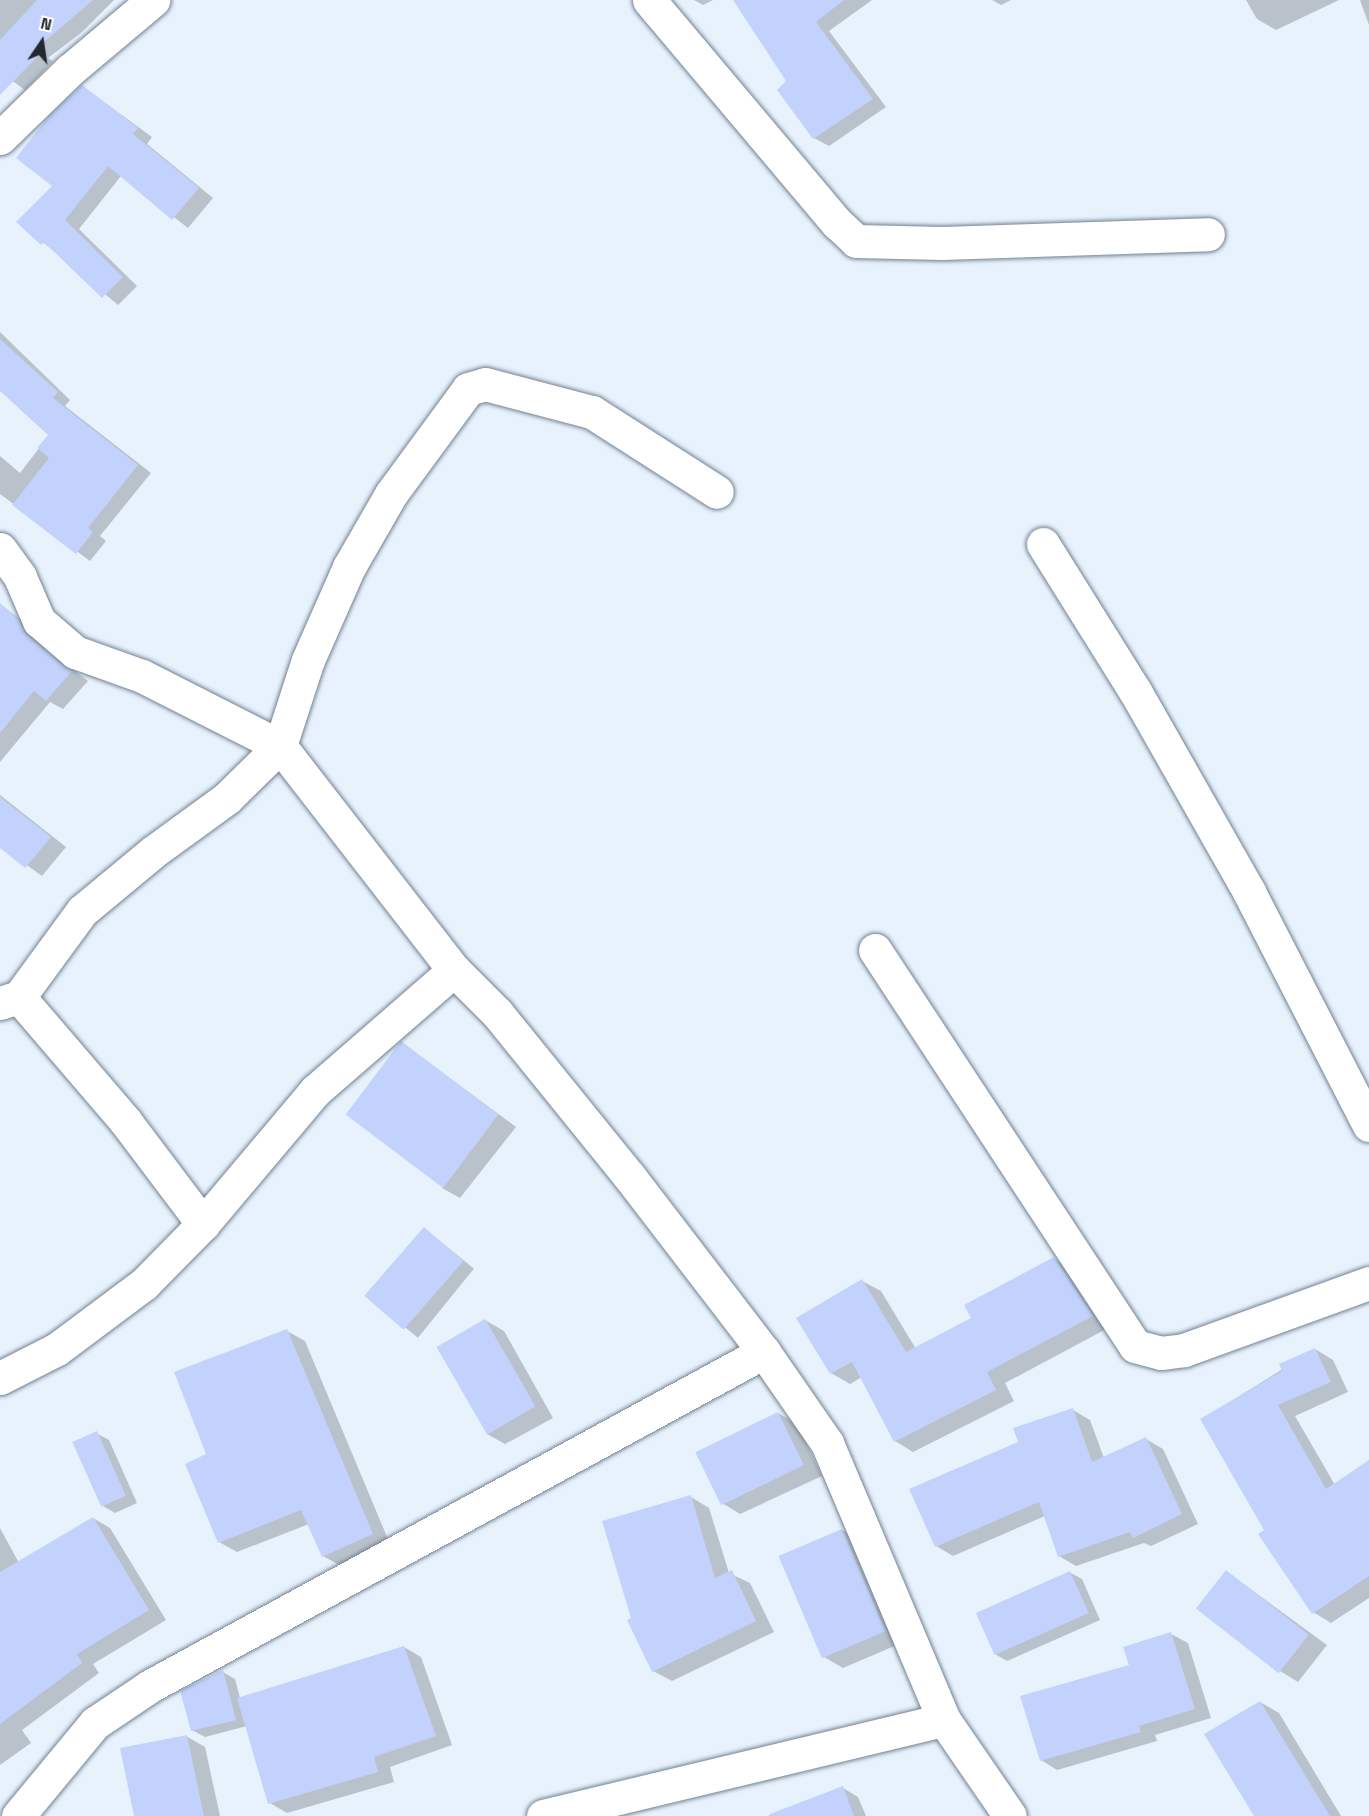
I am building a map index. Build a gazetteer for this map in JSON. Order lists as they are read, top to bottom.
{
  "north": "top"
}
